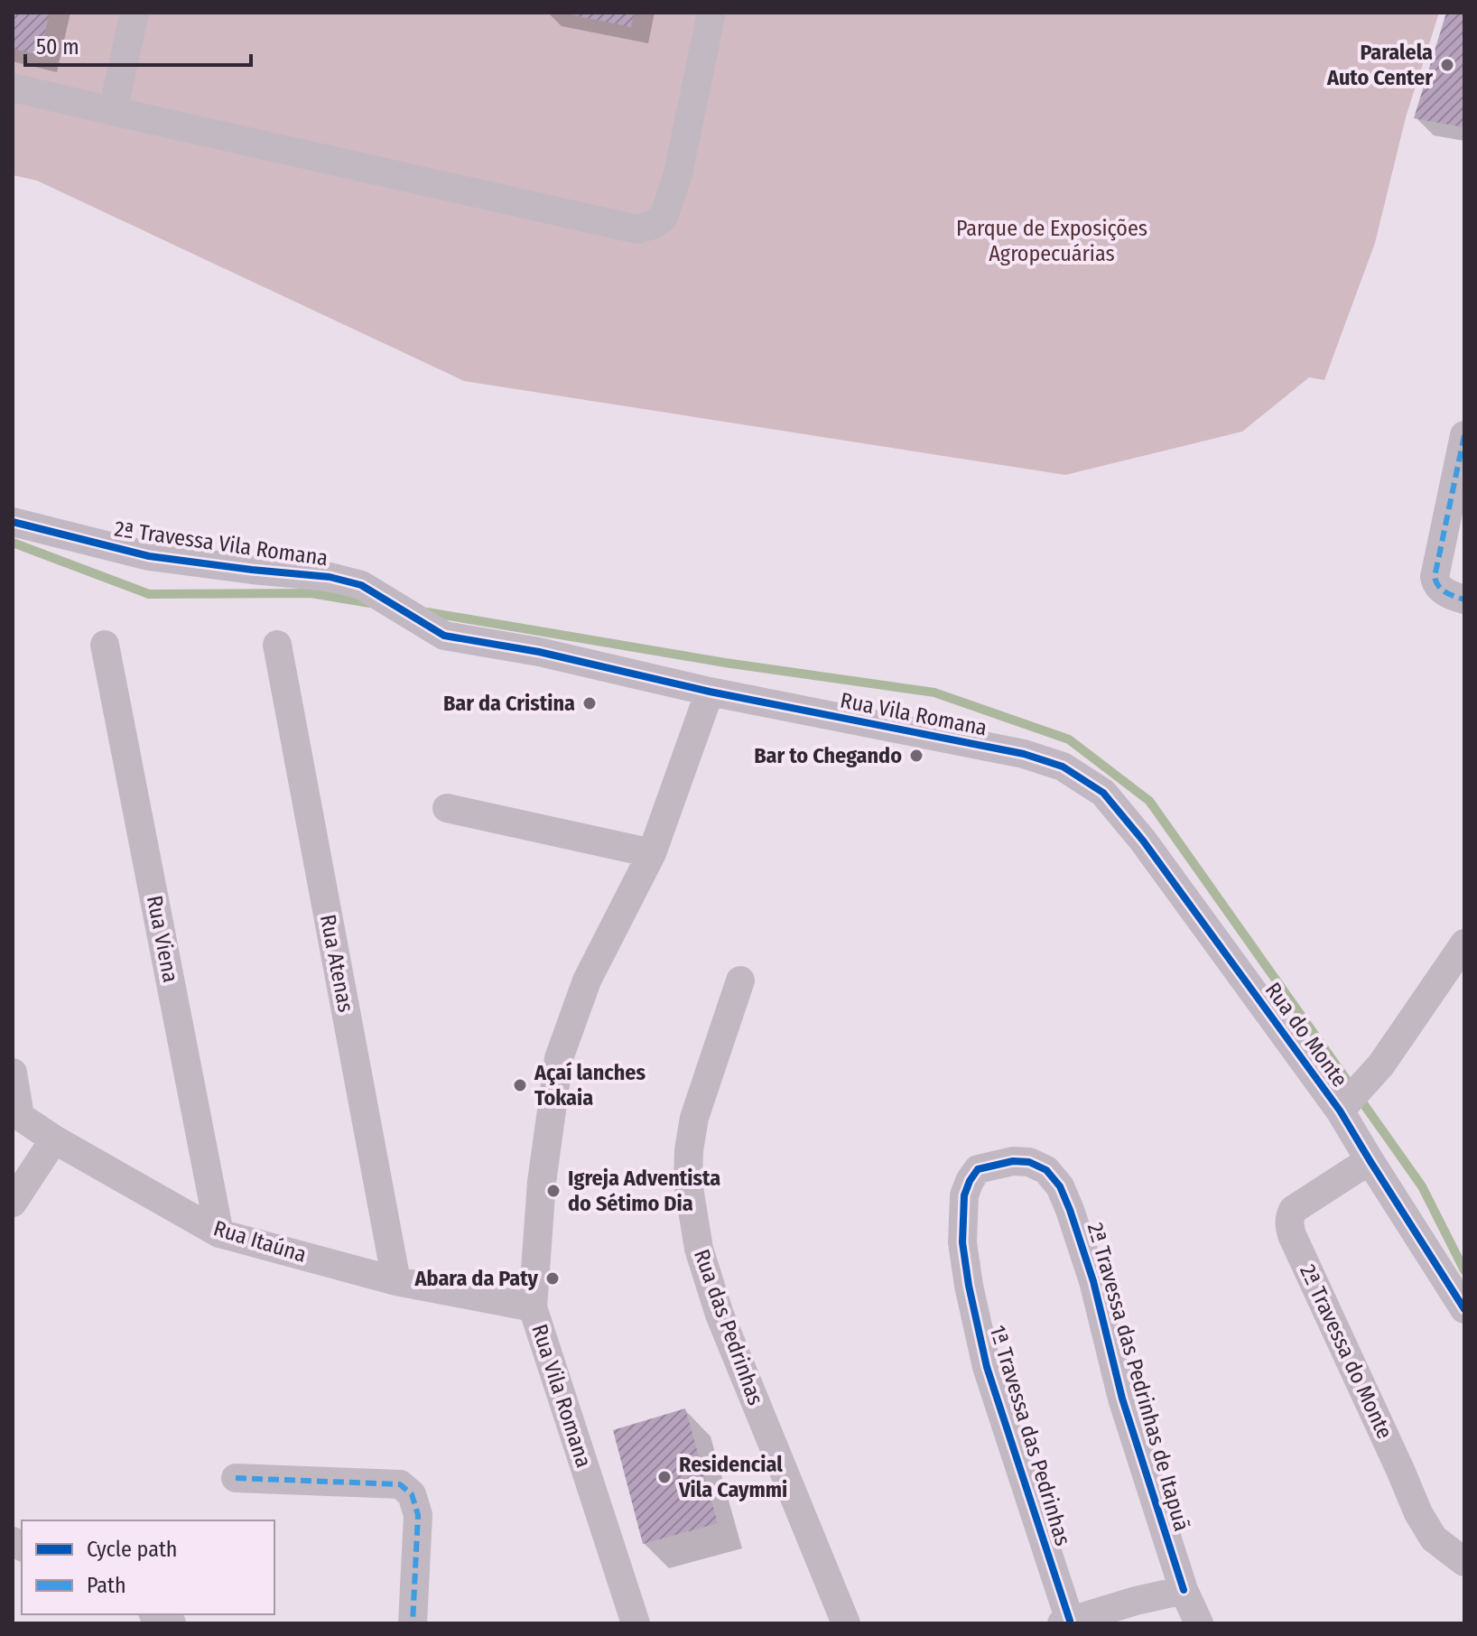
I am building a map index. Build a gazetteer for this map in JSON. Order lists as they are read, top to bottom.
{
  "streets": {
    "street": [
      "2ª Travessa Vila Romana",
      "Rua Vila Romana",
      "Rua Viena",
      "Rua Atenas",
      "Rua do Monte",
      "Rua Itaúna",
      "Rua das Pedrinhas",
      "2ª Travessa do Monte",
      "2ª Travessa das Pedrinhas de Itapuã",
      "1ª Travessa das Pedrinhas"
    ]
  },
  "crossings": [
    ["2ª Travessa Vila Romana", "Rua Vila Romana"],
    ["Rua Vila Romana", "Rua do Monte"],
    ["Rua Vila Romana", "Rua Itaúna"],
    ["Rua Viena", "Rua Itaúna"],
    ["Rua Atenas", "Rua Itaúna"],
    ["Rua do Monte", "2ª Travessa do Monte"],
    ["2ª Travessa das Pedrinhas de Itapuã", "1ª Travessa das Pedrinhas"]
  ],
  "parks": ["Parque de Exposições Agropecuárias"],
  "places": [
    "Paralela Auto Center",
    "Bar da Cristina",
    "Bar to Chegando",
    "Açaí lanches Tokaia",
    "Igreja Adventista do Sétimo Dia",
    "Abara da Paty",
    "Residencial Vila Caymmi"
  ],
  "legend": ["Cycle path", "Path"],
  "scale_bar": "50 m"
}
